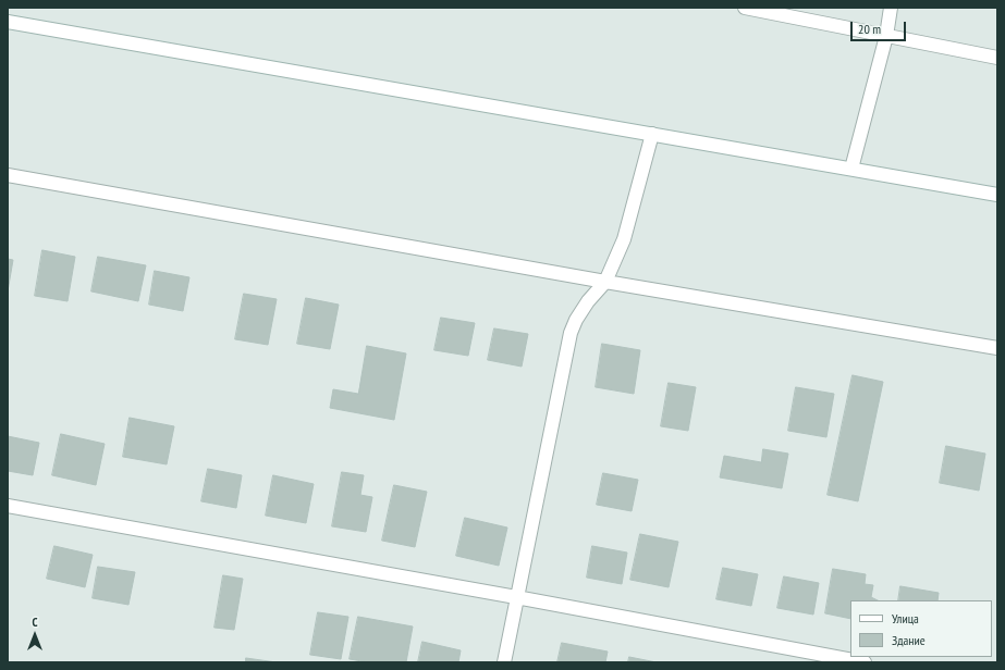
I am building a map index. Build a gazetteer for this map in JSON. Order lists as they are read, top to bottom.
{
  "legend": ["Улица", "Здание"],
  "scale_bar": "20 m",
  "north": "top"
}
